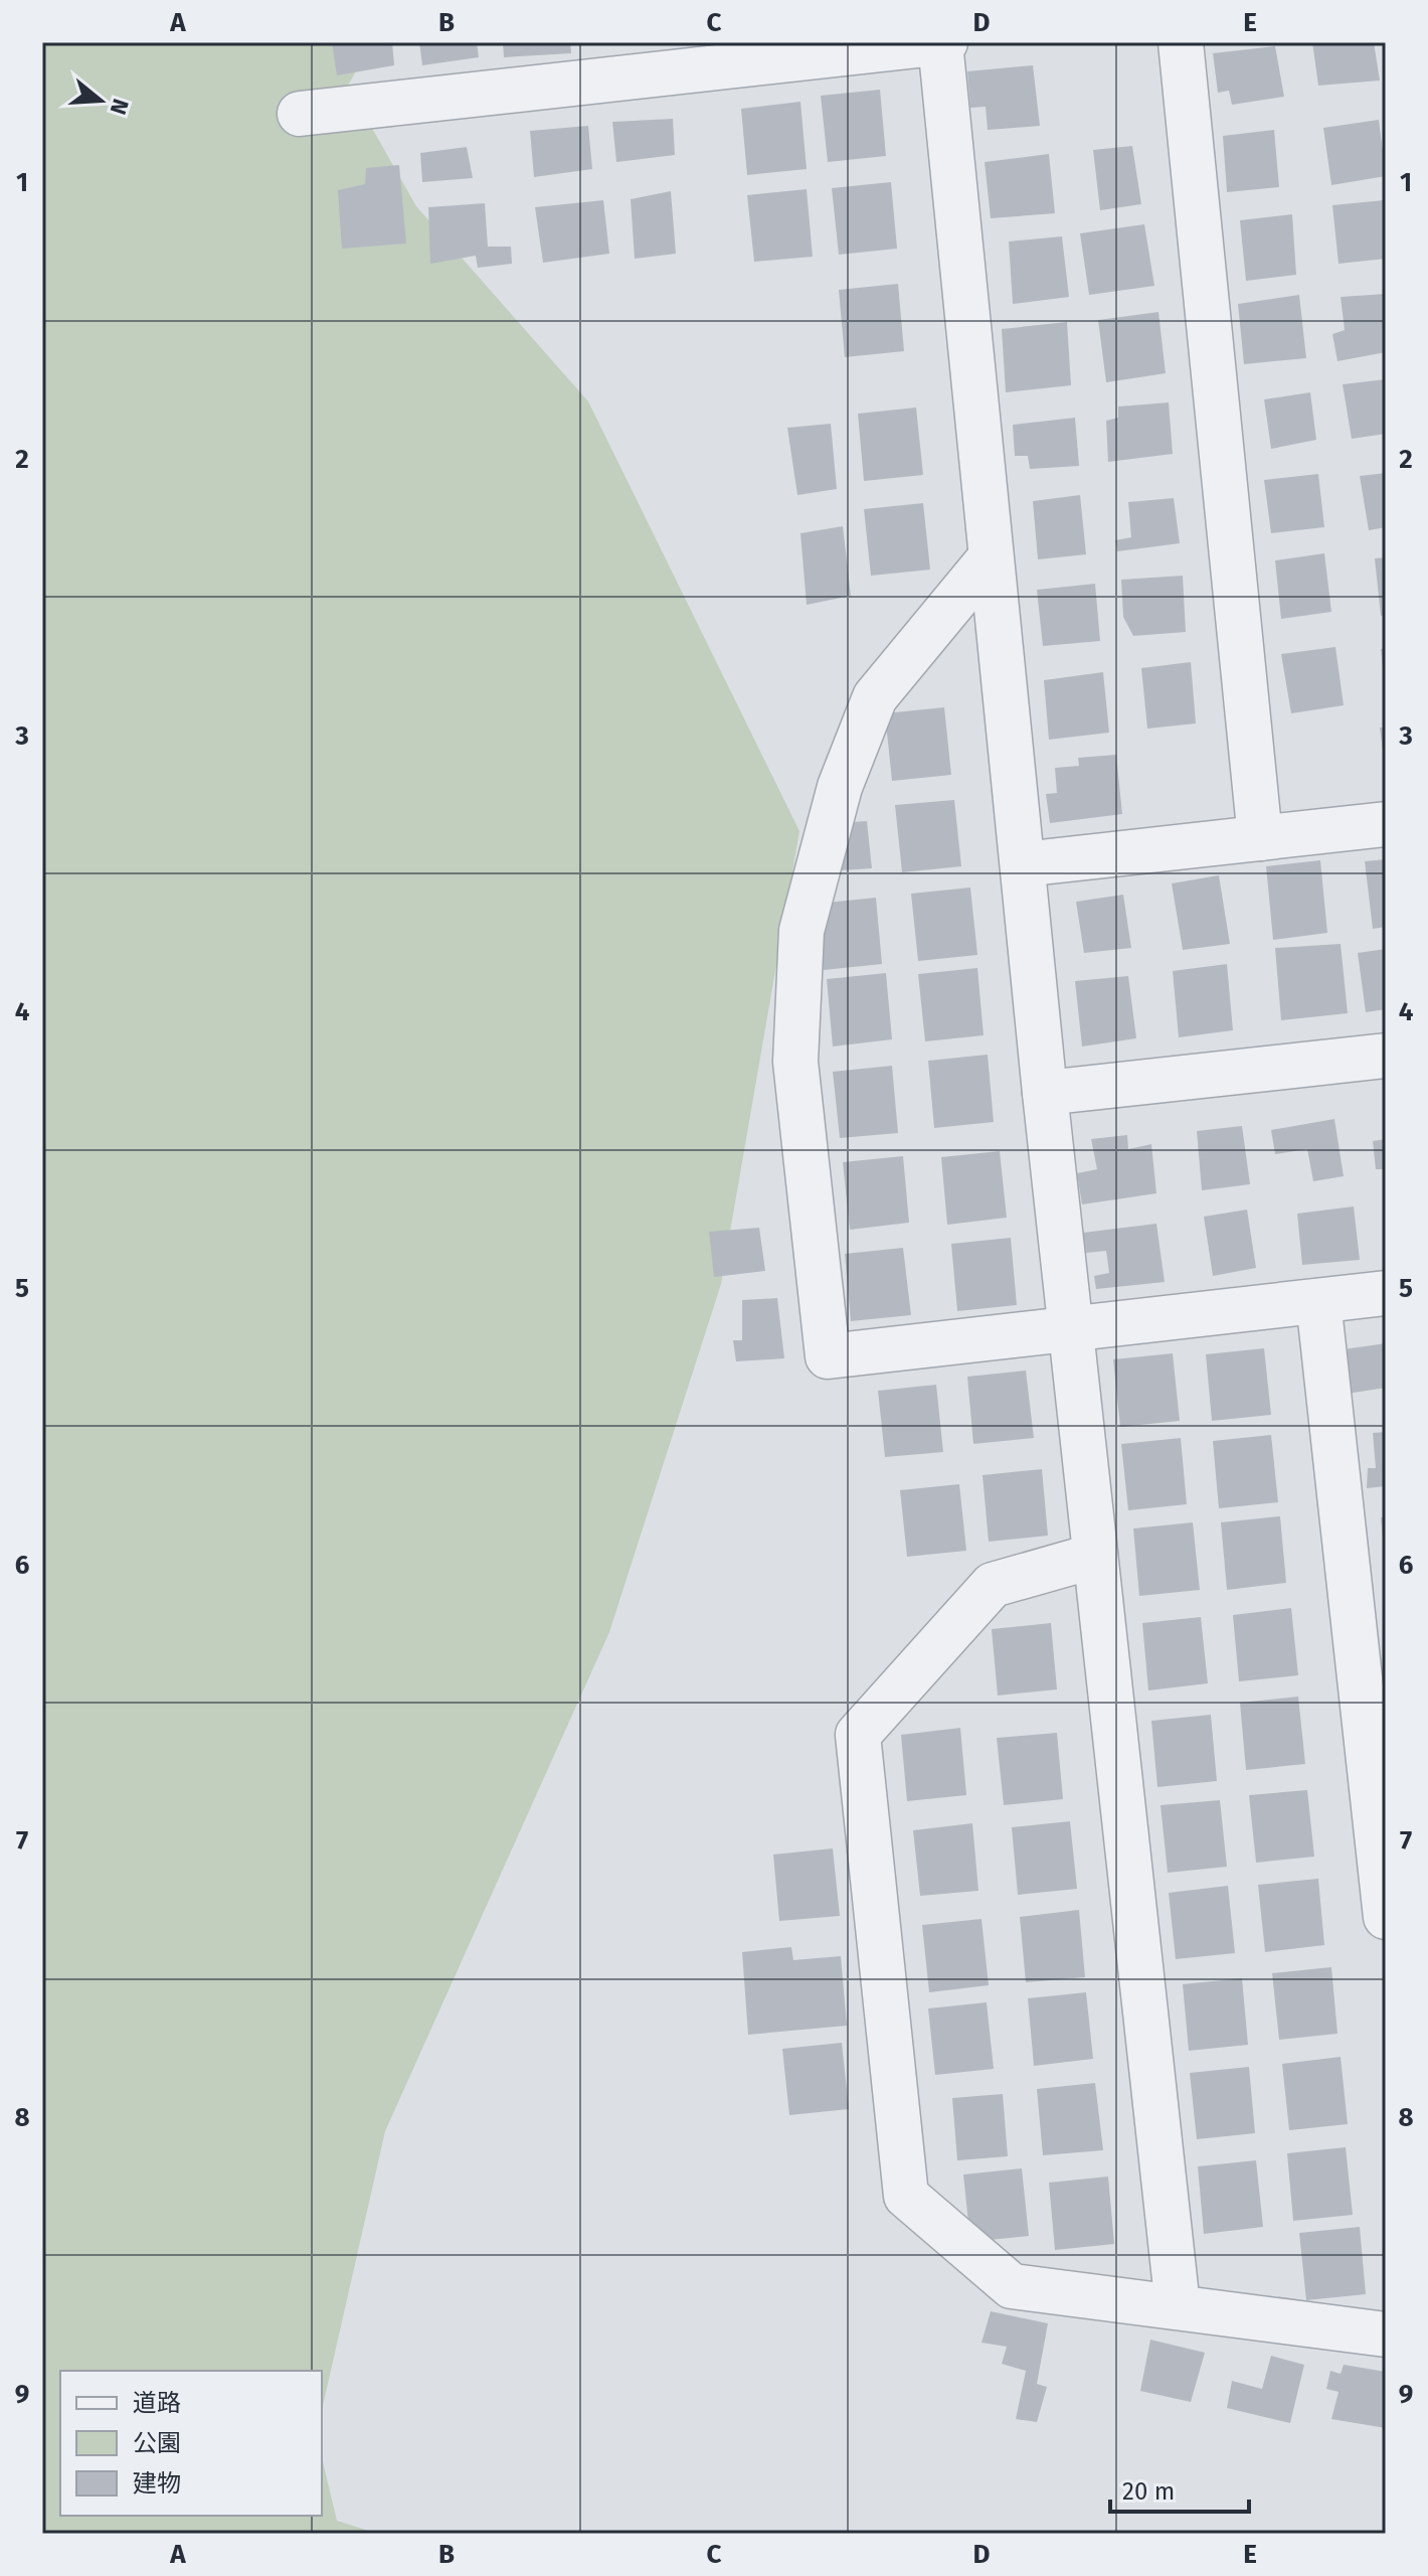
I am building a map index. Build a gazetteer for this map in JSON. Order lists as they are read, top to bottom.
{
  "legend": ["道路", "公園", "建物"],
  "scale_bar": "20 m",
  "north": "right",
  "grid": {
    "columns": [
      "A",
      "B",
      "C",
      "D",
      "E"
    ],
    "rows": [
      "1",
      "2",
      "3",
      "4",
      "5",
      "6",
      "7",
      "8",
      "9"
    ]
  }
}
